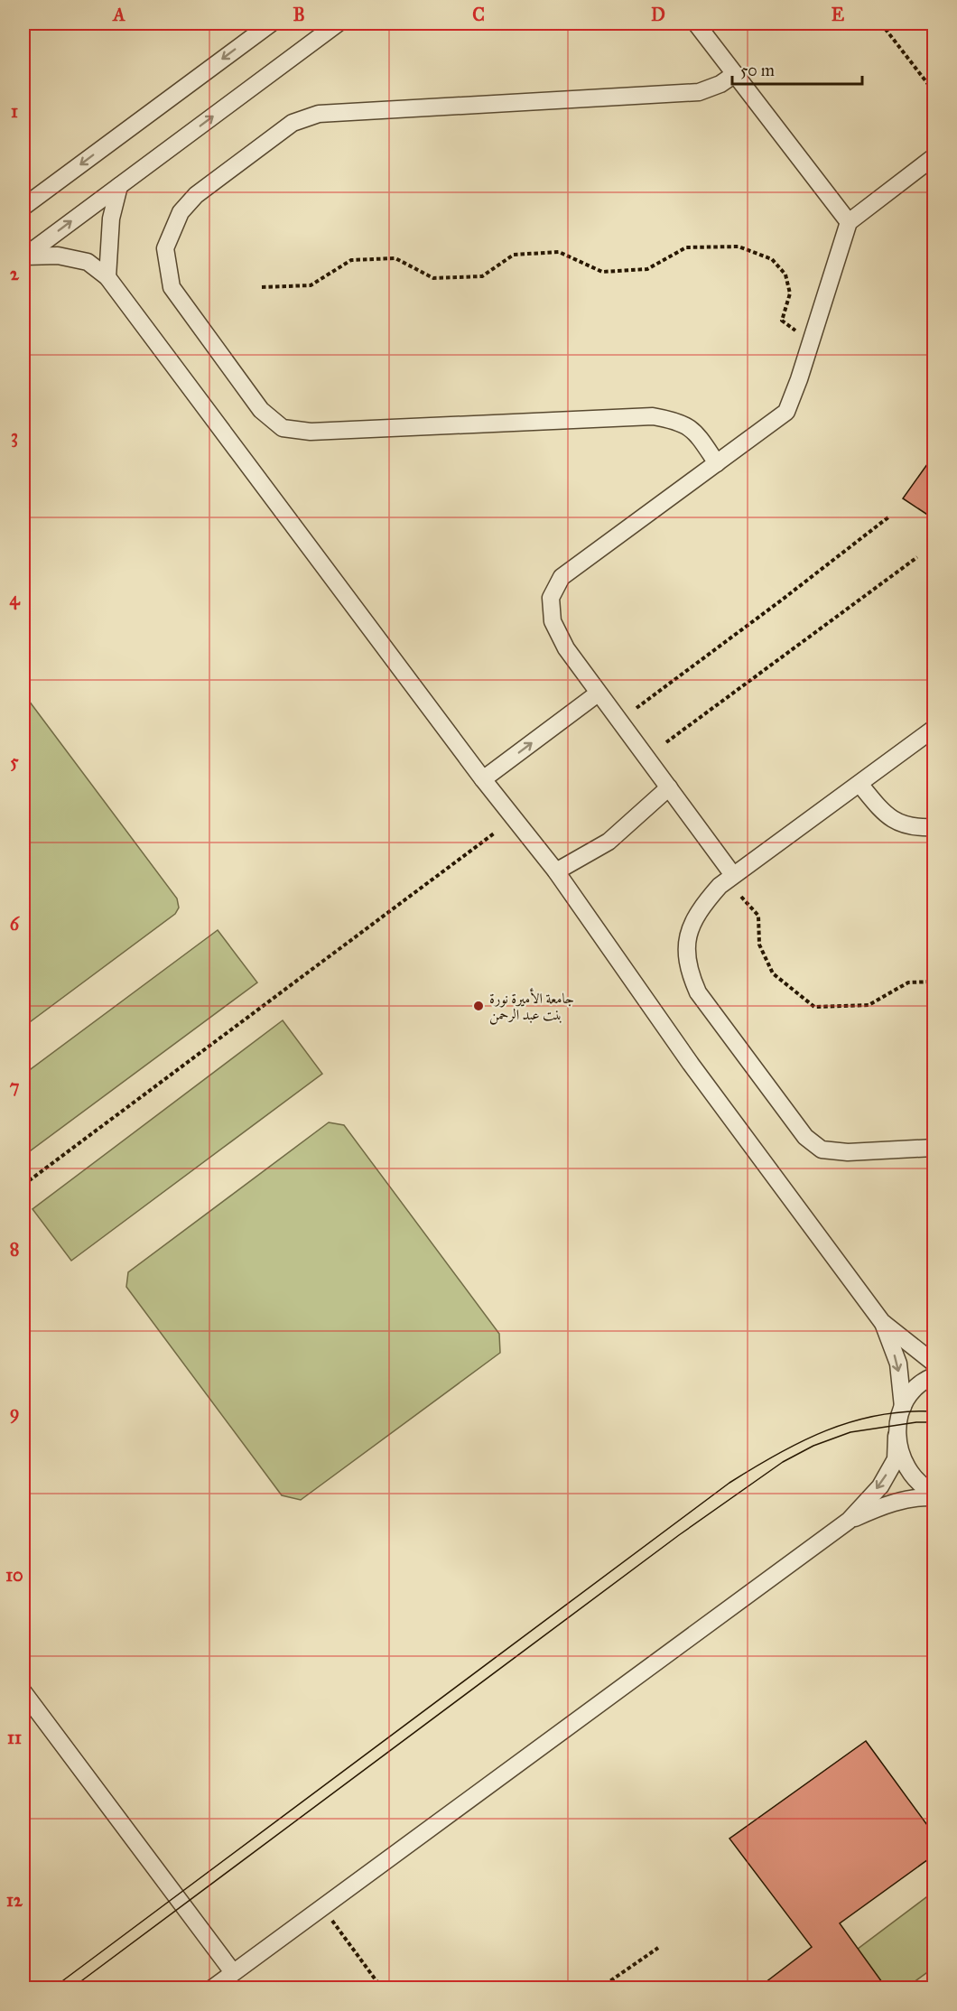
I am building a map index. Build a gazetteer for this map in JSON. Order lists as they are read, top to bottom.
{
  "places": ["جامعة الأميرة نورة بنت عبد الرحمن"],
  "scale_bar": "50 m",
  "grid": {
    "columns": [
      "A",
      "B",
      "C",
      "D",
      "E"
    ],
    "rows": [
      "1",
      "2",
      "3",
      "4",
      "5",
      "6",
      "7",
      "8",
      "9",
      "10",
      "11",
      "12"
    ]
  }
}
